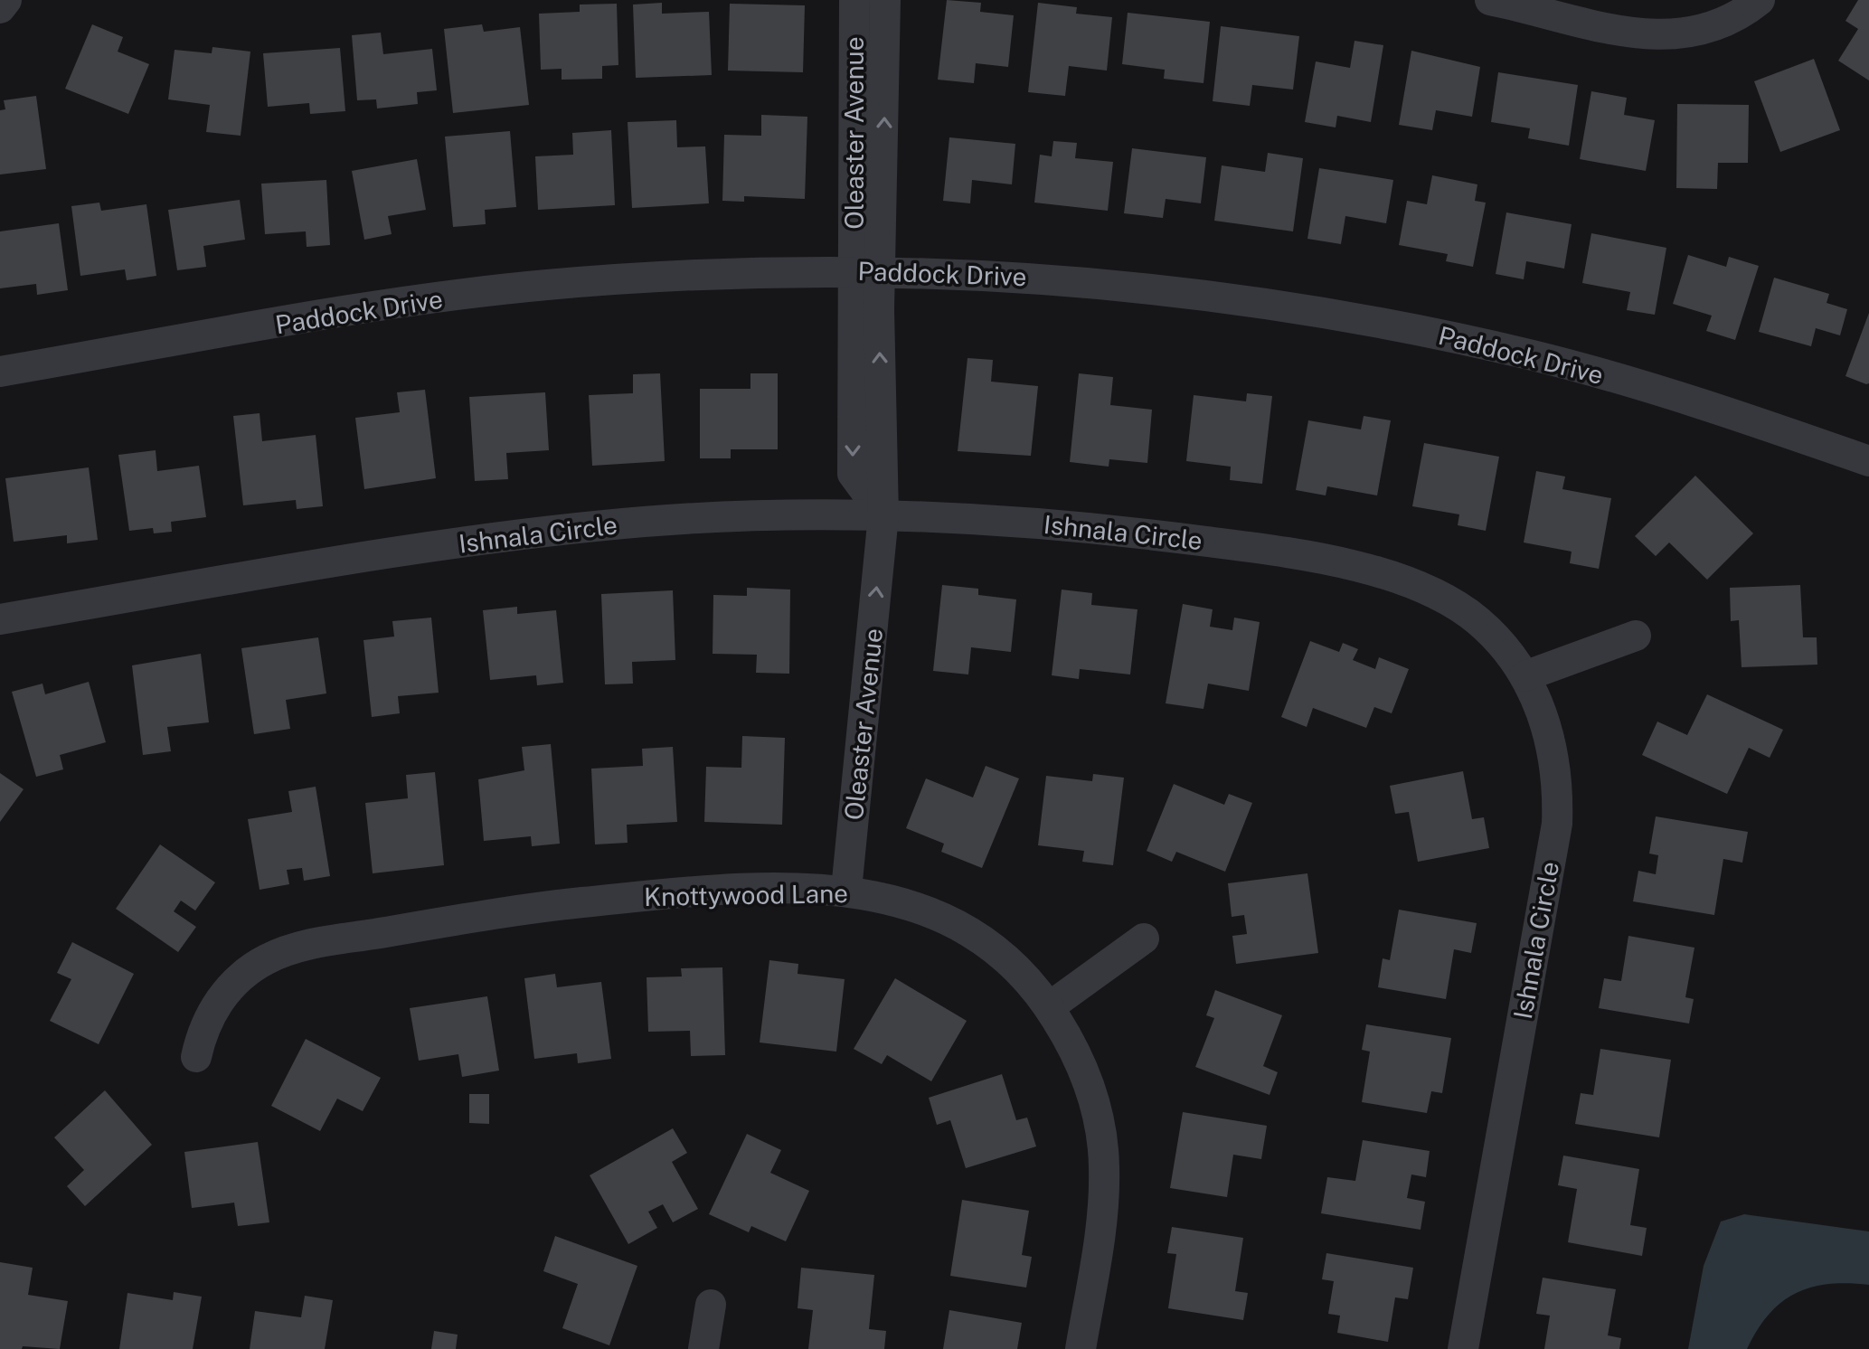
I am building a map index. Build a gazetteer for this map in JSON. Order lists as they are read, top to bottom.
{
  "streets": {
    "street": [
      "Oleaster Avenue",
      "Paddock Drive",
      "Ishnala Circle",
      "Knottywood Lane"
    ]
  },
  "crossings": [
    ["Oleaster Avenue", "Paddock Drive"],
    ["Oleaster Avenue", "Ishnala Circle"],
    ["Oleaster Avenue", "Knottywood Lane"]
  ]
}
